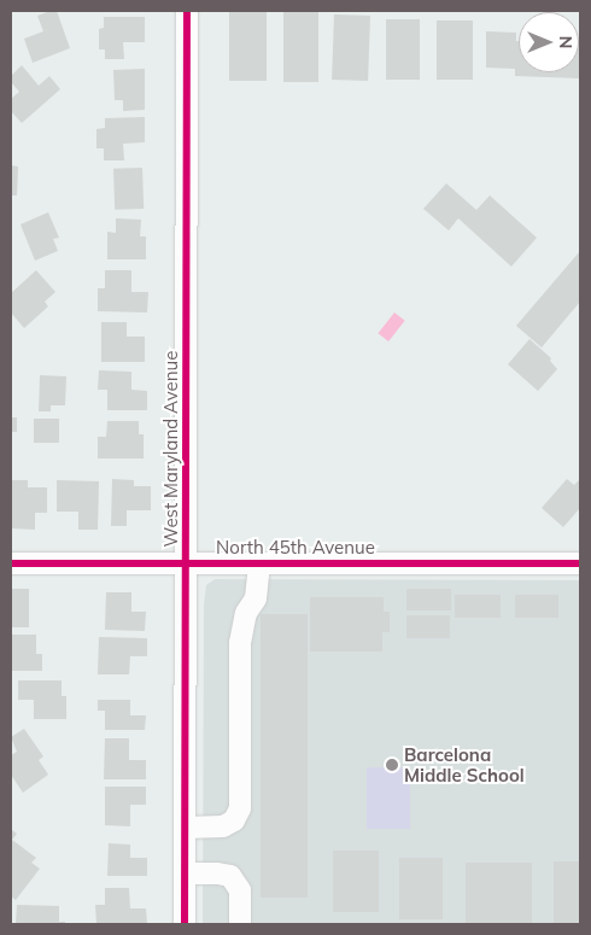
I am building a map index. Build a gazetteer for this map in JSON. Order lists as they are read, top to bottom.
{
  "streets": {
    "street": ["West Maryland Avenue", "North 45th Avenue"]
  },
  "crossings": [
    ["West Maryland Avenue", "North 45th Avenue"]
  ],
  "places": ["Barcelona Middle School"],
  "north": "right"
}
